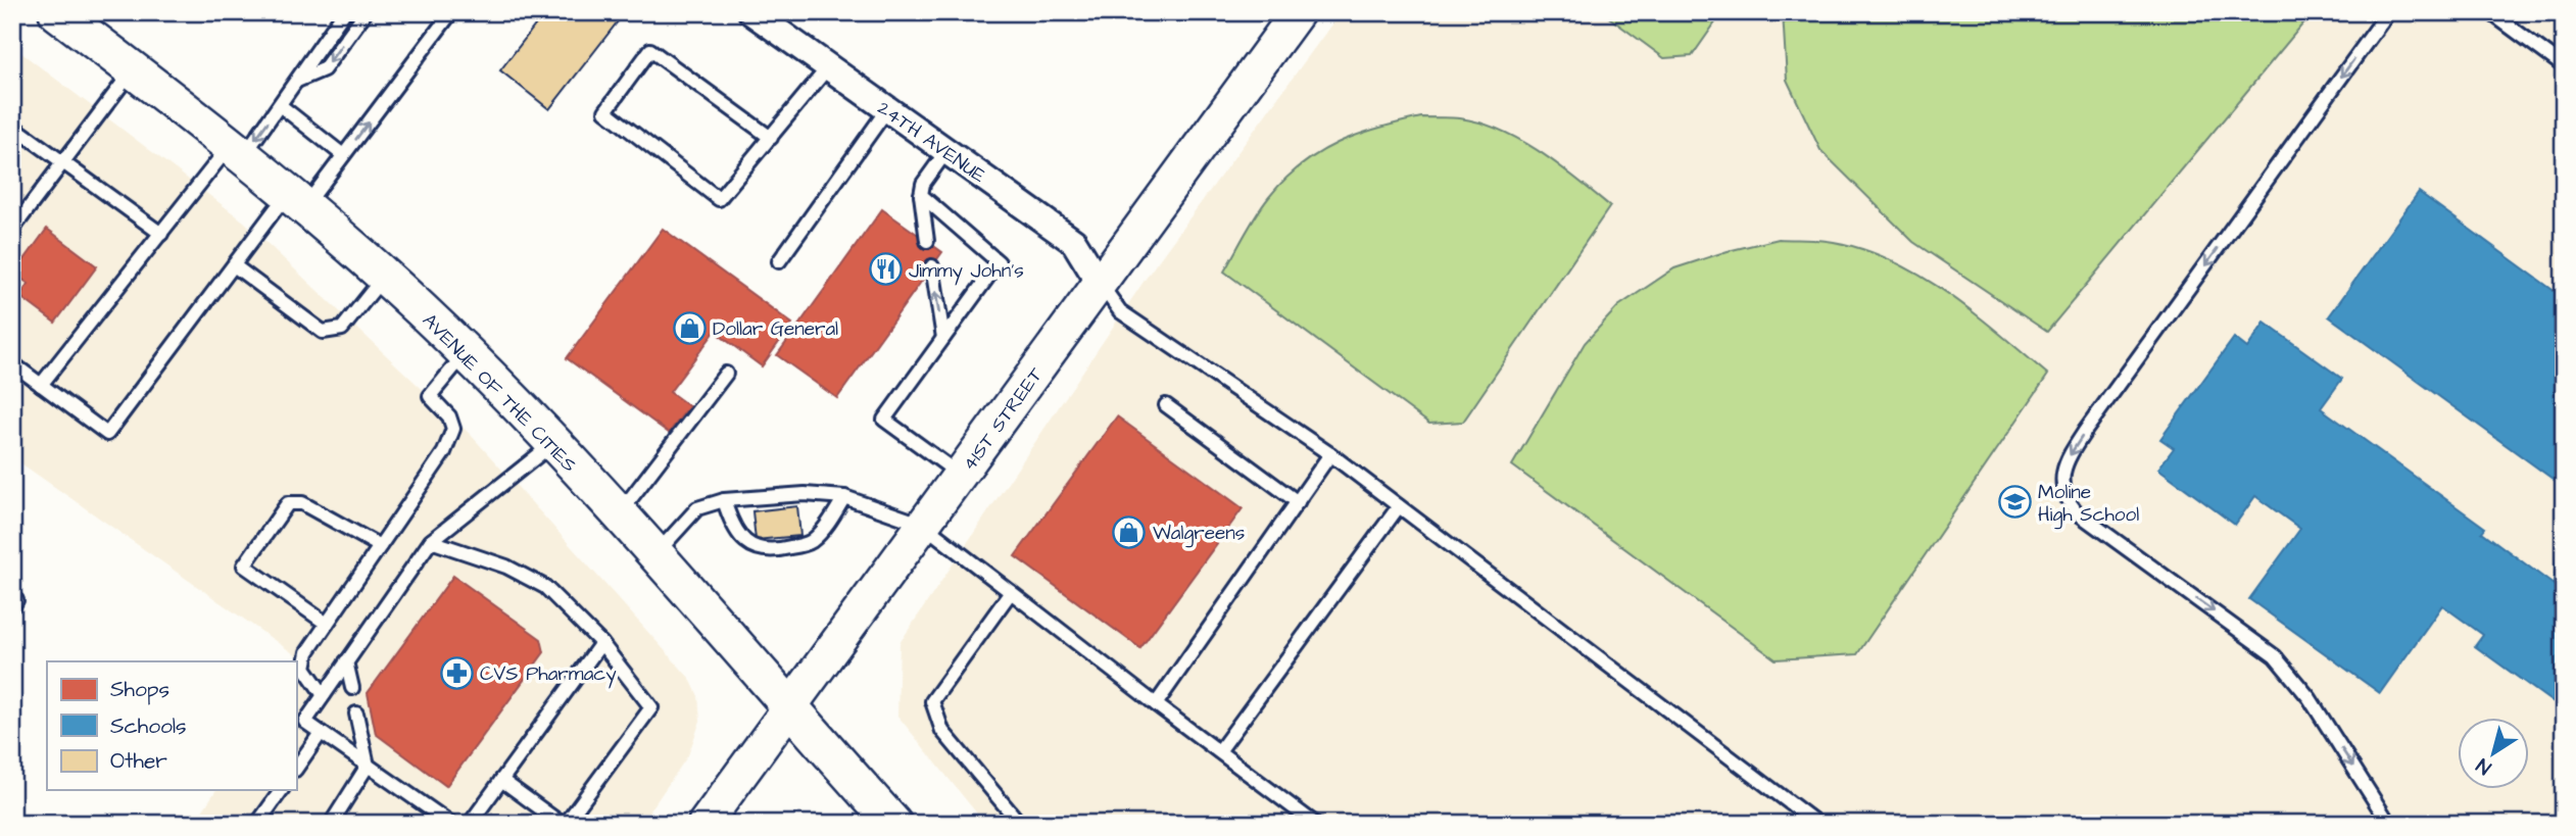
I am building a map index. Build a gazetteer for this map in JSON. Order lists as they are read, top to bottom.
{
  "streets": {
    "main road": ["AVENUE OF THE CITIES"],
    "street": ["24TH AVENUE", "41ST STREET"]
  },
  "crossings": [
    ["24TH AVENUE", "41ST STREET"],
    ["AVENUE OF THE CITIES", "41ST STREET"]
  ],
  "places": {
    "restaurant": ["Jimmy John's"],
    "shop": ["Dollar General", "Walgreens"],
    "school or university": ["Moline High School"],
    "pharmacy": ["CVS Pharmacy"]
  },
  "legend": ["Shops", "Schools", "Other"],
  "north": "bottom left"
}
